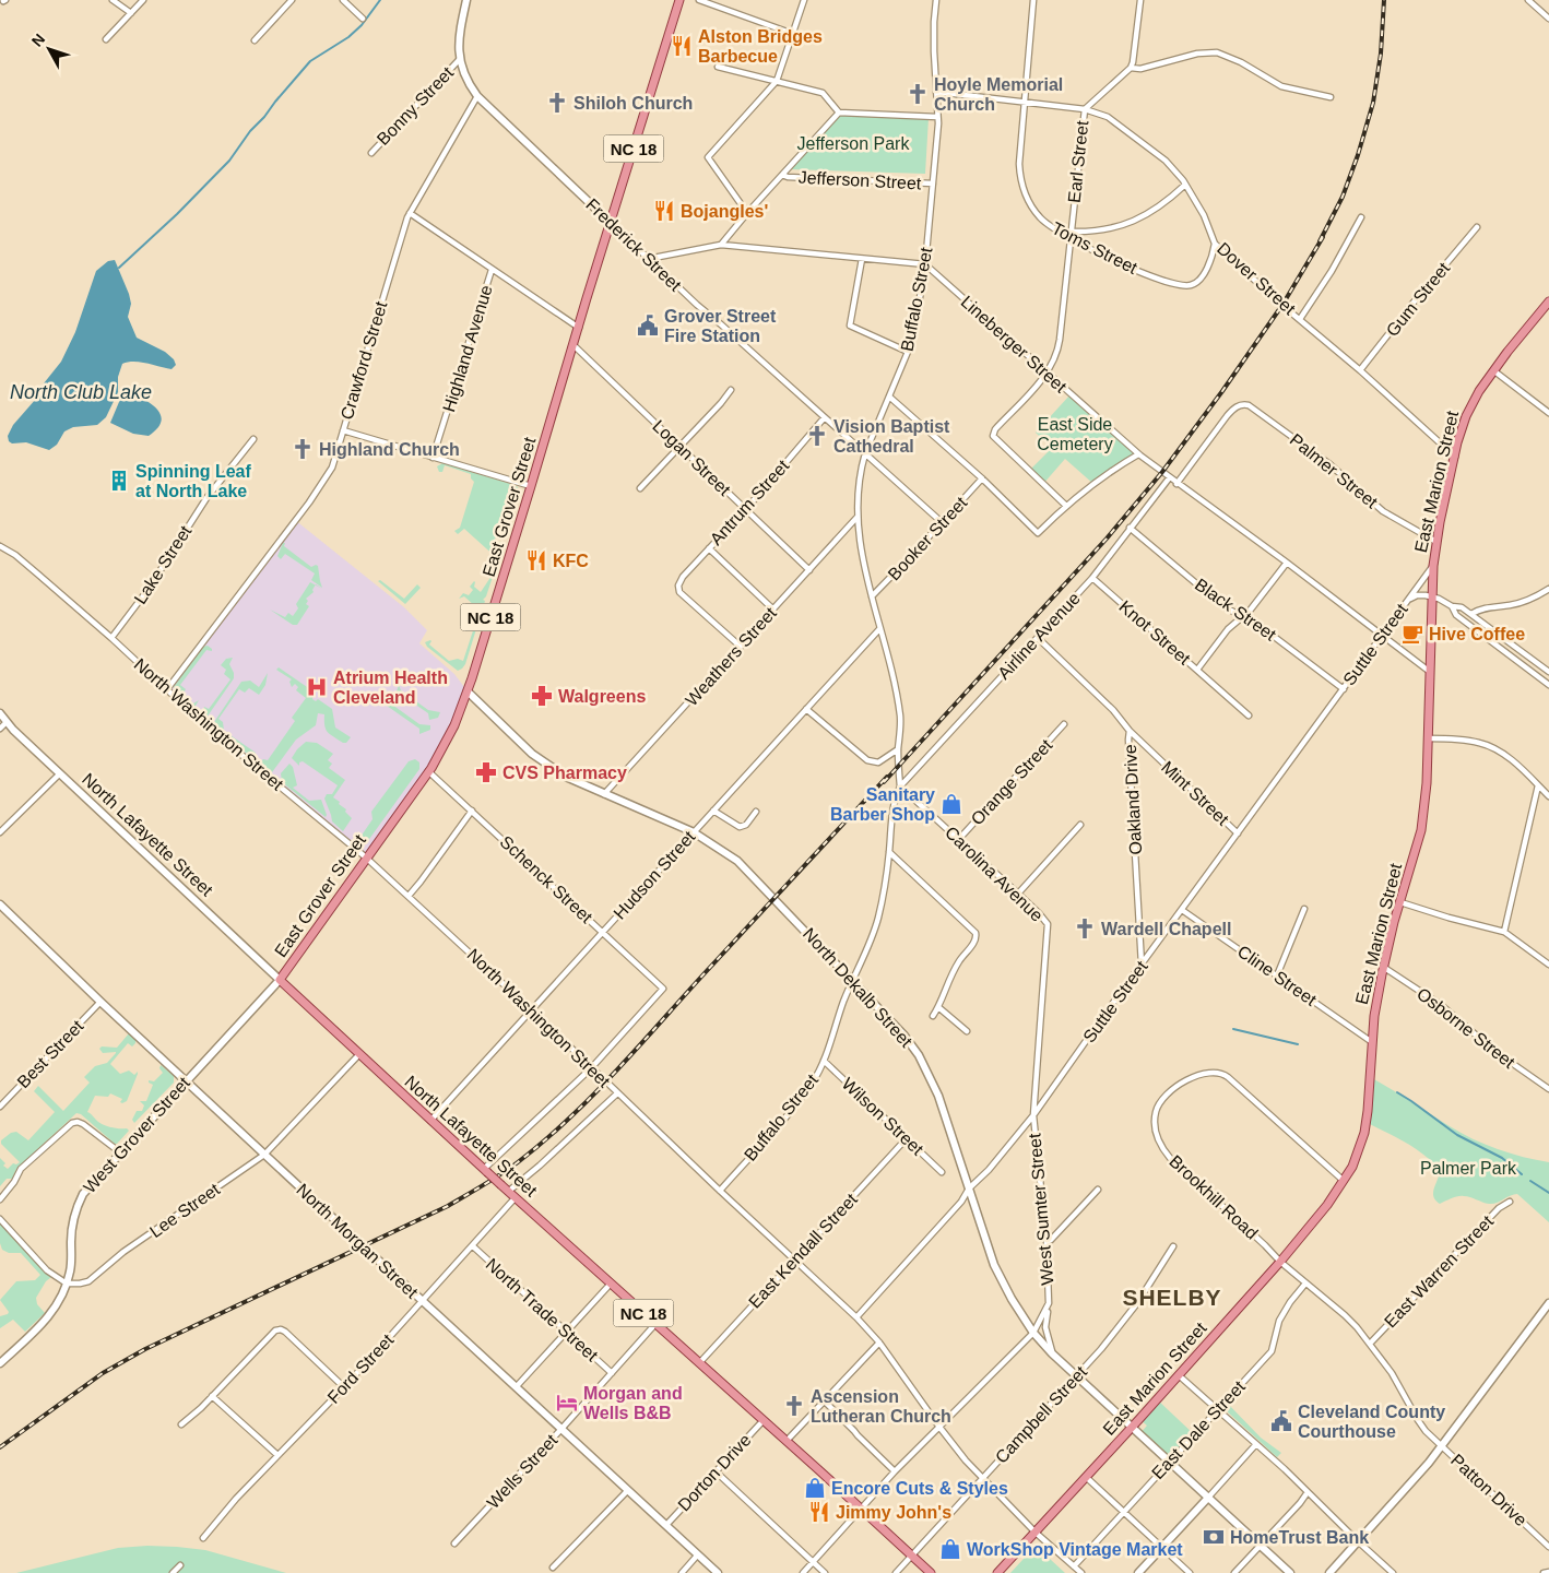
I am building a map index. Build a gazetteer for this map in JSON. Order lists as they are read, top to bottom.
{
  "streets": {
    "main road": [
      "NC 18",
      "East Marion Street",
      "East Grover Street",
      "North Lafayette Street"
    ],
    "street": [
      "Bonny Street",
      "Earl Street",
      "Jefferson Street",
      "Frederick Street",
      "Toms Street",
      "Dover Street",
      "Buffalo Street",
      "Gum Street",
      "Lineberger Street",
      "Highland Avenue",
      "Crawford Street",
      "Logan Street",
      "Palmer Street",
      "Antrum Street",
      "Booker Street",
      "Lake Street",
      "Black Street",
      "Knot Street",
      "Airline Avenue",
      "Suttle Street",
      "Weathers Street",
      "North Washington Street",
      "Orange Street",
      "Mint Street",
      "Oakland Drive",
      "Carolina Avenue",
      "Hudson Street",
      "Schenck Street",
      "Cline Street",
      "North Dekalb Street",
      "Osborne Street",
      "Best Street",
      "Wilson Street",
      "West Grover Street",
      "Brookhill Road",
      "West Sumter Street",
      "Lee Street",
      "North Morgan Street",
      "East Kendall Street",
      "East Warren Street",
      "North Trade Street",
      "Ford Street",
      "Campbell Street",
      "East Dale Street",
      "Wells Street",
      "Dorton Drive",
      "Patton Drive"
    ]
  },
  "crossings": [
    ["Bonny Street", "Frederick Street"],
    ["Earl Street", "Toms Street"],
    ["Earl Street", "Dover Street"],
    ["Earl Street", "Lineberger Street"],
    ["Jefferson Street", "Buffalo Street"],
    ["Frederick Street", "Buffalo Street"],
    ["Frederick Street", "Crawford Street"],
    ["Frederick Street", "Antrum Street"],
    ["Frederick Street", "East Grover Street"],
    ["Frederick Street", "Booker Street"],
    ["Toms Street", "Dover Street"],
    ["Dover Street", "Buffalo Street"],
    ["Dover Street", "Gum Street"],
    ["Dover Street", "East Marion Street"],
    ["Buffalo Street", "Lineberger Street"],
    ["Buffalo Street", "Booker Street"],
    ["Buffalo Street", "Airline Avenue"],
    ["Buffalo Street", "Weathers Street"],
    ["Buffalo Street", "North Washington Street"],
    ["Buffalo Street", "Carolina Avenue"],
    ["Buffalo Street", "Hudson Street"],
    ["Buffalo Street", "North Dekalb Street"],
    ["Buffalo Street", "Wilson Street"],
    ["Lineberger Street", "Palmer Street"],
    ["Lineberger Street", "East Marion Street"],
    ["Lineberger Street", "Airline Avenue"],
    ["Lineberger Street", "Suttle Street"],
    ["Crawford Street", "North Washington Street"],
    ["Logan Street", "Antrum Street"],
    ["Logan Street", "East Grover Street"],
    ["Logan Street", "Weathers Street"],
    ["Palmer Street", "East Marion Street"],
    ["East Marion Street", "Suttle Street"],
    ["East Marion Street", "North Washington Street"],
    ["East Marion Street", "Cline Street"],
    ["East Marion Street", "North Dekalb Street"],
    ["East Marion Street", "Osborne Street"],
    ["East Marion Street", "Brookhill Road"],
    ["East Marion Street", "Patton Drive"],
    ["Antrum Street", "Weathers Street"],
    ["East Grover Street", "North Washington Street"],
    ["East Grover Street", "North Lafayette Street"],
    ["East Grover Street", "Schenck Street"],
    ["East Grover Street", "North Dekalb Street"],
    ["East Grover Street", "West Grover Street"],
    ["Lake Street", "North Washington Street"],
    ["Black Street", "Airline Avenue"],
    ["Black Street", "Suttle Street"],
    ["Knot Street", "Airline Avenue"],
    ["Airline Avenue", "Oakland Drive"],
    ["Airline Avenue", "Carolina Avenue"],
    ["Suttle Street", "North Washington Street"],
    ["Suttle Street", "Mint Street"],
    ["Suttle Street", "Oakland Drive"],
    ["Suttle Street", "Carolina Avenue"],
    ["Suttle Street", "Cline Street"],
    ["Suttle Street", "North Dekalb Street"],
    ["Suttle Street", "West Sumter Street"],
    ["Weathers Street", "North Dekalb Street"],
    ["North Washington Street", "Hudson Street"],
    ["North Washington Street", "Schenck Street"],
    ["North Washington Street", "West Sumter Street"],
    ["North Washington Street", "East Kendall Street"],
    ["North Washington Street", "Campbell Street"],
    ["North Washington Street", "East Dale Street"],
    ["Orange Street", "Carolina Avenue"],
    ["Mint Street", "Oakland Drive"],
    ["North Lafayette Street", "Hudson Street"],
    ["North Lafayette Street", "West Grover Street"],
    ["North Lafayette Street", "West Sumter Street"],
    ["North Lafayette Street", "Lee Street"],
    ["North Lafayette Street", "East Kendall Street"],
    ["North Lafayette Street", "Ford Street"],
    ["North Lafayette Street", "Campbell Street"],
    ["North Lafayette Street", "Wells Street"],
    ["North Lafayette Street", "Dorton Drive"],
    ["Carolina Avenue", "West Sumter Street"],
    ["Hudson Street", "Schenck Street"],
    ["Hudson Street", "North Dekalb Street"],
    ["North Dekalb Street", "West Sumter Street"],
    ["North Dekalb Street", "Campbell Street"],
    ["North Dekalb Street", "East Dale Street"],
    ["Best Street", "North Morgan Street"],
    ["Wilson Street", "East Kendall Street"],
    ["West Grover Street", "Lee Street"],
    ["West Grover Street", "North Morgan Street"],
    ["Brookhill Road", "Patton Drive"],
    ["Lee Street", "North Morgan Street"],
    ["North Morgan Street", "Ford Street"],
    ["North Morgan Street", "Wells Street"],
    ["North Morgan Street", "Dorton Drive"],
    ["East Warren Street", "Patton Drive"],
    ["North Trade Street", "Ford Street"],
    ["North Trade Street", "Wells Street"],
    ["East Dale Street", "Patton Drive"]
  ],
  "districts": ["SHELBY"],
  "water": ["North Club Lake"],
  "parks": ["Jefferson Park", "East Side Cemetery", "Palmer Park"],
  "places": {
    "restaurant": [
      "Alston Bridges Barbecue",
      "Bojangles'",
      "KFC",
      "Jimmy John's"
    ],
    "church": [
      "Hoyle Memorial Church",
      "Shiloh Church",
      "Vision Baptist Cathedral",
      "Highland Church",
      "Wardell Chapell",
      "Ascension Lutheran Church"
    ],
    "public building": ["Grover Street Fire Station", "Cleveland County Courthouse"],
    "building": ["Spinning Leaf at North Lake"],
    "cafe": ["Hive Coffee"],
    "hospital": ["Atrium Health Cleveland"],
    "pharmacy": ["Walgreens", "CVS Pharmacy"],
    "shop": ["Sanitary Barber Shop", "Encore Cuts & Styles", "WorkShop Vintage Market"],
    "hotel": ["Morgan and Wells B&B"],
    "bank": ["HomeTrust Bank"]
  },
  "north": "top left"
}
